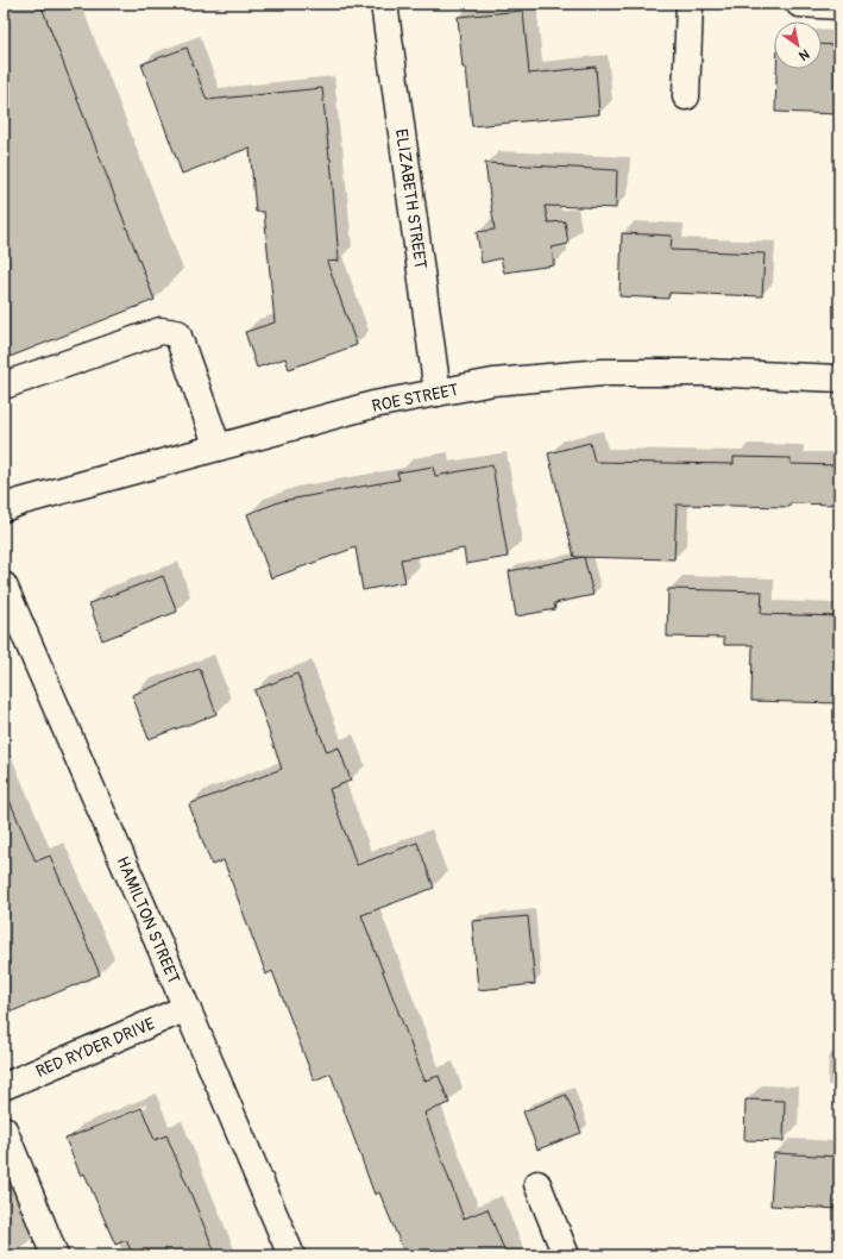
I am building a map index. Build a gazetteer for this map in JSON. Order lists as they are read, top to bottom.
{
  "streets": {
    "street": [
      "ELIZABETH STREET",
      "ROE STREET",
      "HAMILTON STREET",
      "RED RYDER DRIVE"
    ]
  },
  "crossings": [
    ["ELIZABETH STREET", "ROE STREET"],
    ["HAMILTON STREET", "RED RYDER DRIVE"]
  ],
  "north": "bottom right"
}
